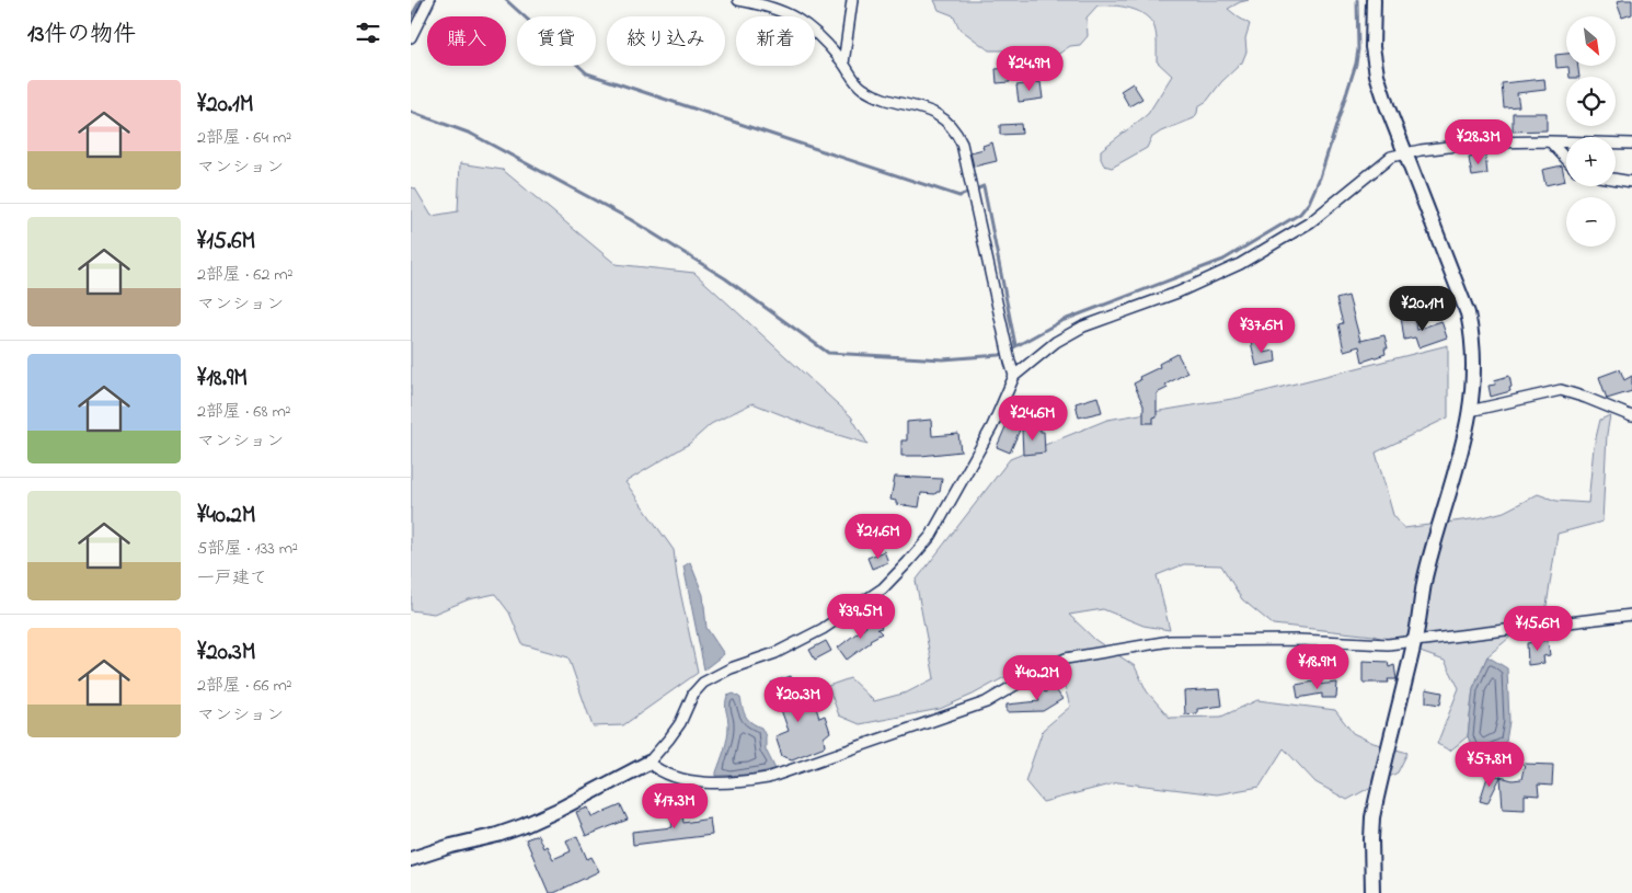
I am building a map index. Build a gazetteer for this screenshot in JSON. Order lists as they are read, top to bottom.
{
  "north": "bottom right",
  "page": {
    "heading": "13件の物件",
    "map_buttons": ["+", "−"],
    "chip": [
      "購入",
      "賃貸",
      "絞り込み",
      "新着"
    ],
    "price": [
      "¥24.9M",
      "¥28.3M",
      "¥20.1M",
      "¥37.6M",
      "¥24.6M",
      "¥21.6M",
      "¥39.5M",
      "¥15.6M",
      "¥18.9M",
      "¥40.2M",
      "¥20.3M",
      "¥57.8M",
      "¥17.3M"
    ],
    "list": [
      {
        "name": "¥20.1M",
        "note": "2部屋 · 64 m² · マンション"
      },
      {
        "name": "¥15.6M",
        "note": "2部屋 · 62 m² · マンション"
      },
      {
        "name": "¥18.9M",
        "note": "2部屋 · 68 m² · マンション"
      },
      {
        "name": "¥40.2M",
        "note": "5部屋 · 133 m² · 一戸建て"
      },
      {
        "name": "¥20.3M",
        "note": "2部屋 · 66 m² · マンション"
      }
    ]
  }
}
